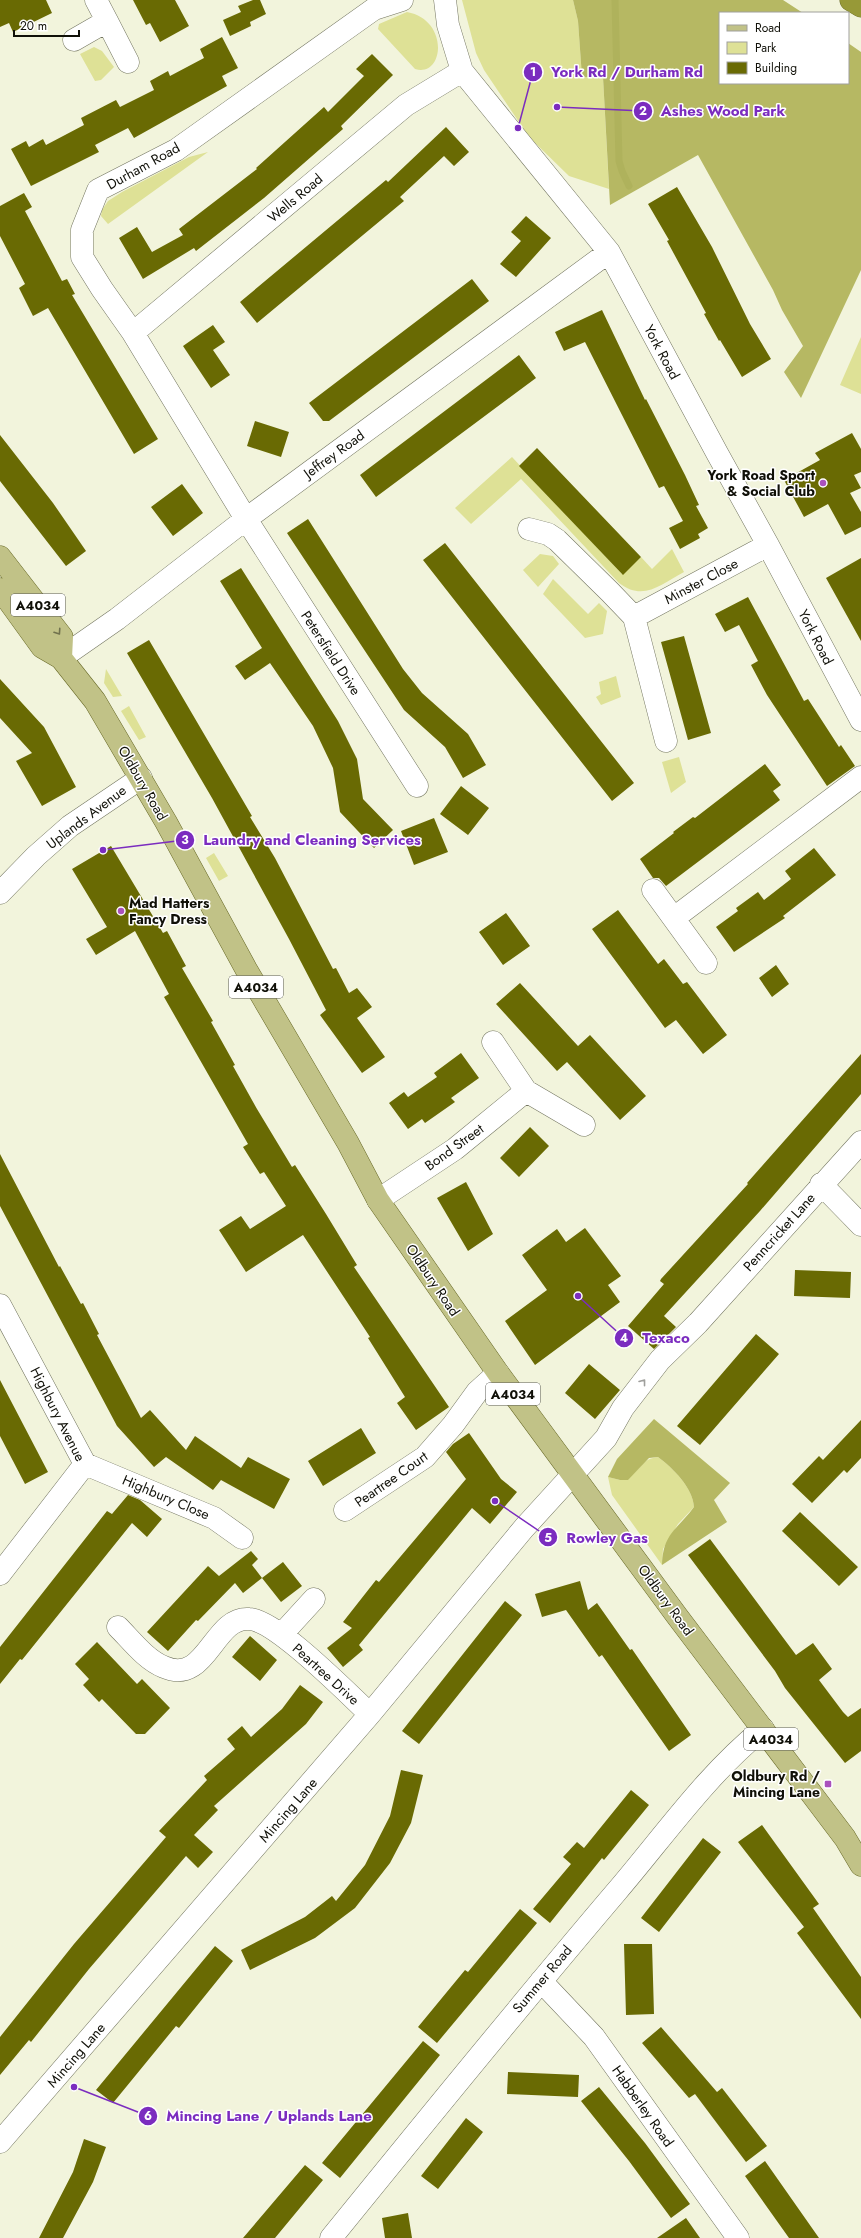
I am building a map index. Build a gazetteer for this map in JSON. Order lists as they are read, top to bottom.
{
  "streets": {
    "main road": ["A4034", "Oldbury Road"],
    "street": [
      "Durham Road",
      "Wells Road",
      "York Road",
      "Jeffrey Road",
      "Minster Close",
      "Petersfield Drive",
      "Uplands Avenue",
      "Bond Street",
      "Penncricket Lane",
      "Highbury Avenue",
      "Peartree Court",
      "Highbury Close",
      "Peartree Drive",
      "Mincing Lane",
      "Summer Road",
      "Habberley Road"
    ]
  },
  "crossings": [
    ["Durham Road", "Wells Road"],
    ["Durham Road", "Jeffrey Road"],
    ["Durham Road", "Petersfield Drive"],
    ["Wells Road", "York Road"],
    ["York Road", "Jeffrey Road"],
    ["York Road", "Minster Close"],
    ["Jeffrey Road", "A4034"],
    ["Jeffrey Road", "Petersfield Drive"],
    ["Jeffrey Road", "Oldbury Road"],
    ["A4034", "Oldbury Road"],
    ["Oldbury Road", "Uplands Avenue"],
    ["Oldbury Road", "Bond Street"],
    ["Oldbury Road", "Penncricket Lane"],
    ["Oldbury Road", "Peartree Court"],
    ["Oldbury Road", "Mincing Lane"],
    ["Oldbury Road", "Summer Road"],
    ["Penncricket Lane", "Mincing Lane"],
    ["Highbury Avenue", "Highbury Close"],
    ["Peartree Drive", "Mincing Lane"],
    ["Summer Road", "Habberley Road"]
  ],
  "places": {
    "other": [
      "Ashes Wood Park",
      "York Rd / Durham Rd",
      "York Road Sport & Social Club",
      "Laundry and Cleaning Services",
      "Mad Hatters Fancy Dress",
      "Texaco",
      "Rowley Gas",
      "Mincing Lane / Uplands Lane"
    ],
    "transit": ["Oldbury Rd / Mincing Lane"]
  },
  "legend": ["Road", "Park", "Building"],
  "scale_bar": "20 m"
}
